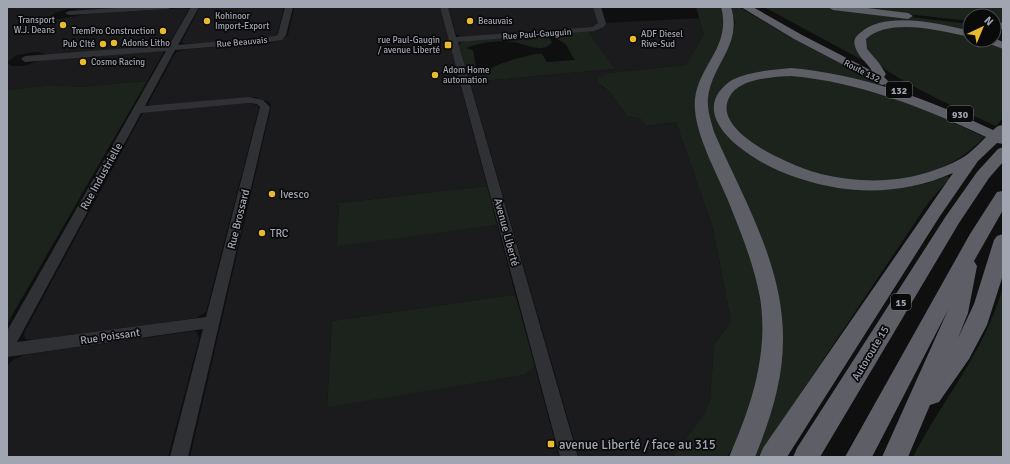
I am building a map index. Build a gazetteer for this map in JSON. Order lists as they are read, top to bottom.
{
  "streets": {
    "highway": [
      "Route 132",
      "132",
      "930",
      "15",
      "Autoroute 15"
    ],
    "street": [
      "Rue Paul-Gauguin",
      "Rue Beauvais",
      "Rue Industrielle",
      "Rue Brossard",
      "Avenue Liberté",
      "Rue Poissant"
    ]
  },
  "crossings": [
    ["Rue Paul-Gauguin", "Avenue Liberté"],
    ["Rue Beauvais", "Rue Industrielle"],
    ["Route 132", "930"],
    ["Rue Industrielle", "Rue Brossard"],
    ["Rue Brossard", "Rue Poissant"]
  ],
  "places": {
    "other": [
      "Kohinoor Import-Export",
      "Beauvais",
      "Transport W.J. Deans",
      "TremPro Construction",
      "ADF Diesel Rive-Sud",
      "Adonis Litho",
      "Pub CIté",
      "Cosmo Racing",
      "Adom Home automation",
      "Ivesco",
      "TRC"
    ],
    "transit": ["rue Paul-Gaugin / avenue Liberté", "avenue Liberté / face au 315"]
  },
  "north": "top right"
}
